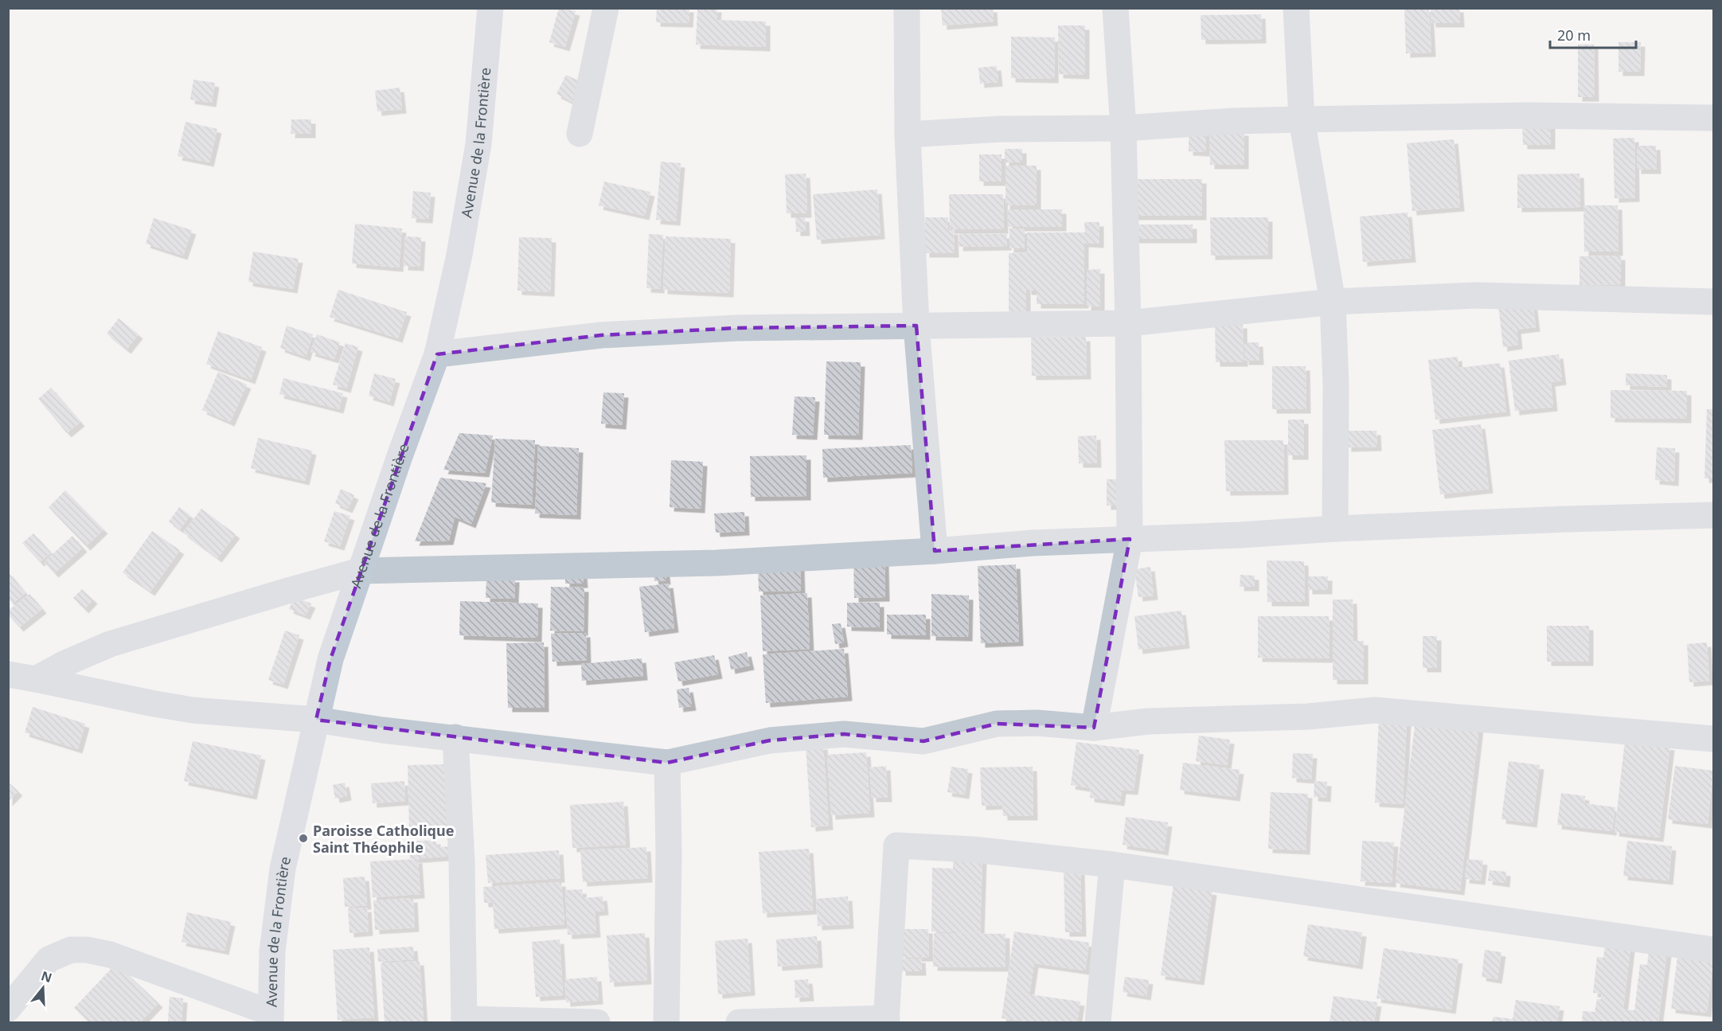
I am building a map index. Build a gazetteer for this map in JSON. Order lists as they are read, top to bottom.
{
  "streets": {
    "street": ["Avenue de la Frontière"]
  },
  "places": ["Paroisse Catholique Saint Théophile"],
  "scale_bar": "20 m",
  "north": "top"
}
